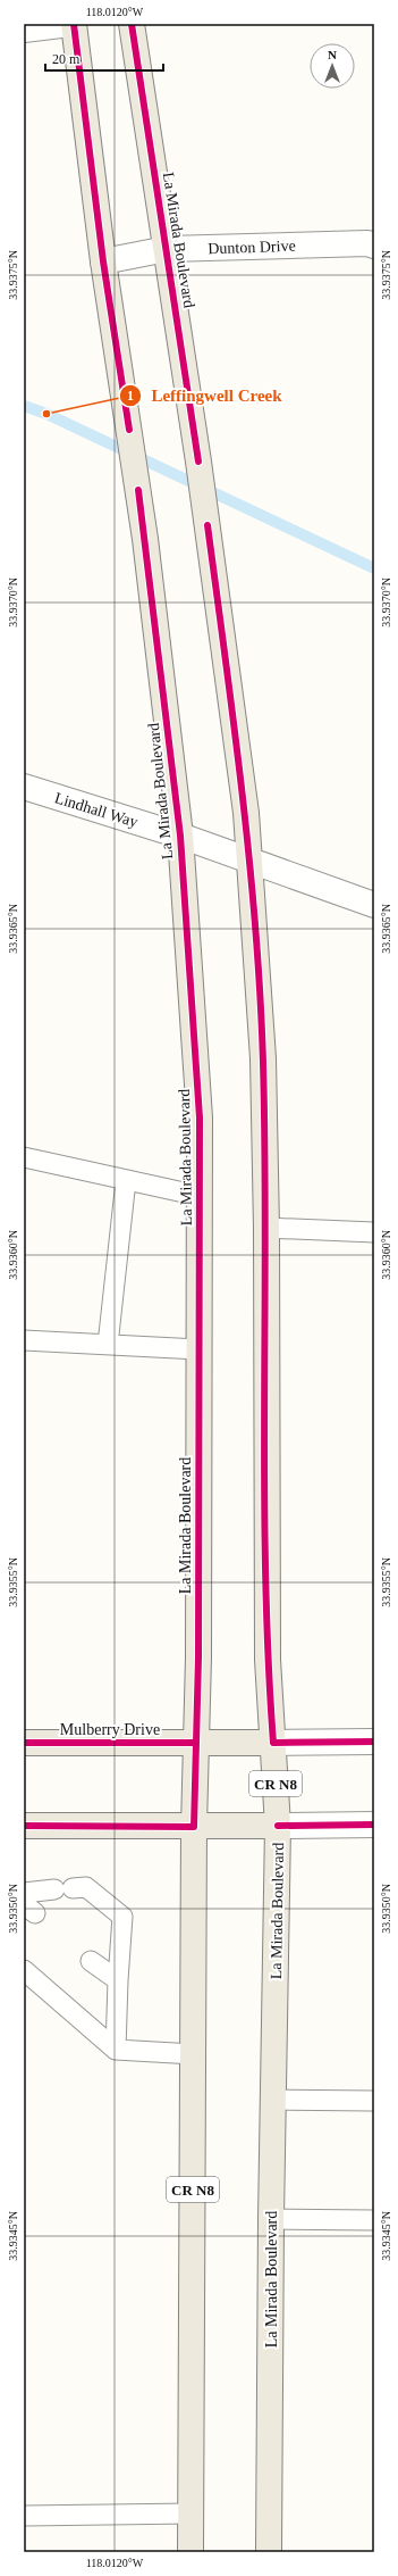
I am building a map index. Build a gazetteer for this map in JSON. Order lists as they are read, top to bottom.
{
  "streets": {
    "main road": ["La Mirada Boulevard", "Mulberry Drive", "CR N8"],
    "street": ["Dunton Drive", "Lindhall Way"]
  },
  "crossings": [
    ["La Mirada Boulevard", "Dunton Drive"],
    ["La Mirada Boulevard", "Lindhall Way"],
    ["La Mirada Boulevard", "Mulberry Drive"]
  ],
  "places": ["Leffingwell Creek"],
  "scale_bar": "20 m",
  "north": "top",
  "coordinates": [
    "118.0120°W",
    "33.9375°N",
    "33.9370°N",
    "33.9365°N",
    "33.9360°N",
    "33.9355°N",
    "33.9350°N",
    "33.9345°N"
  ]
}
